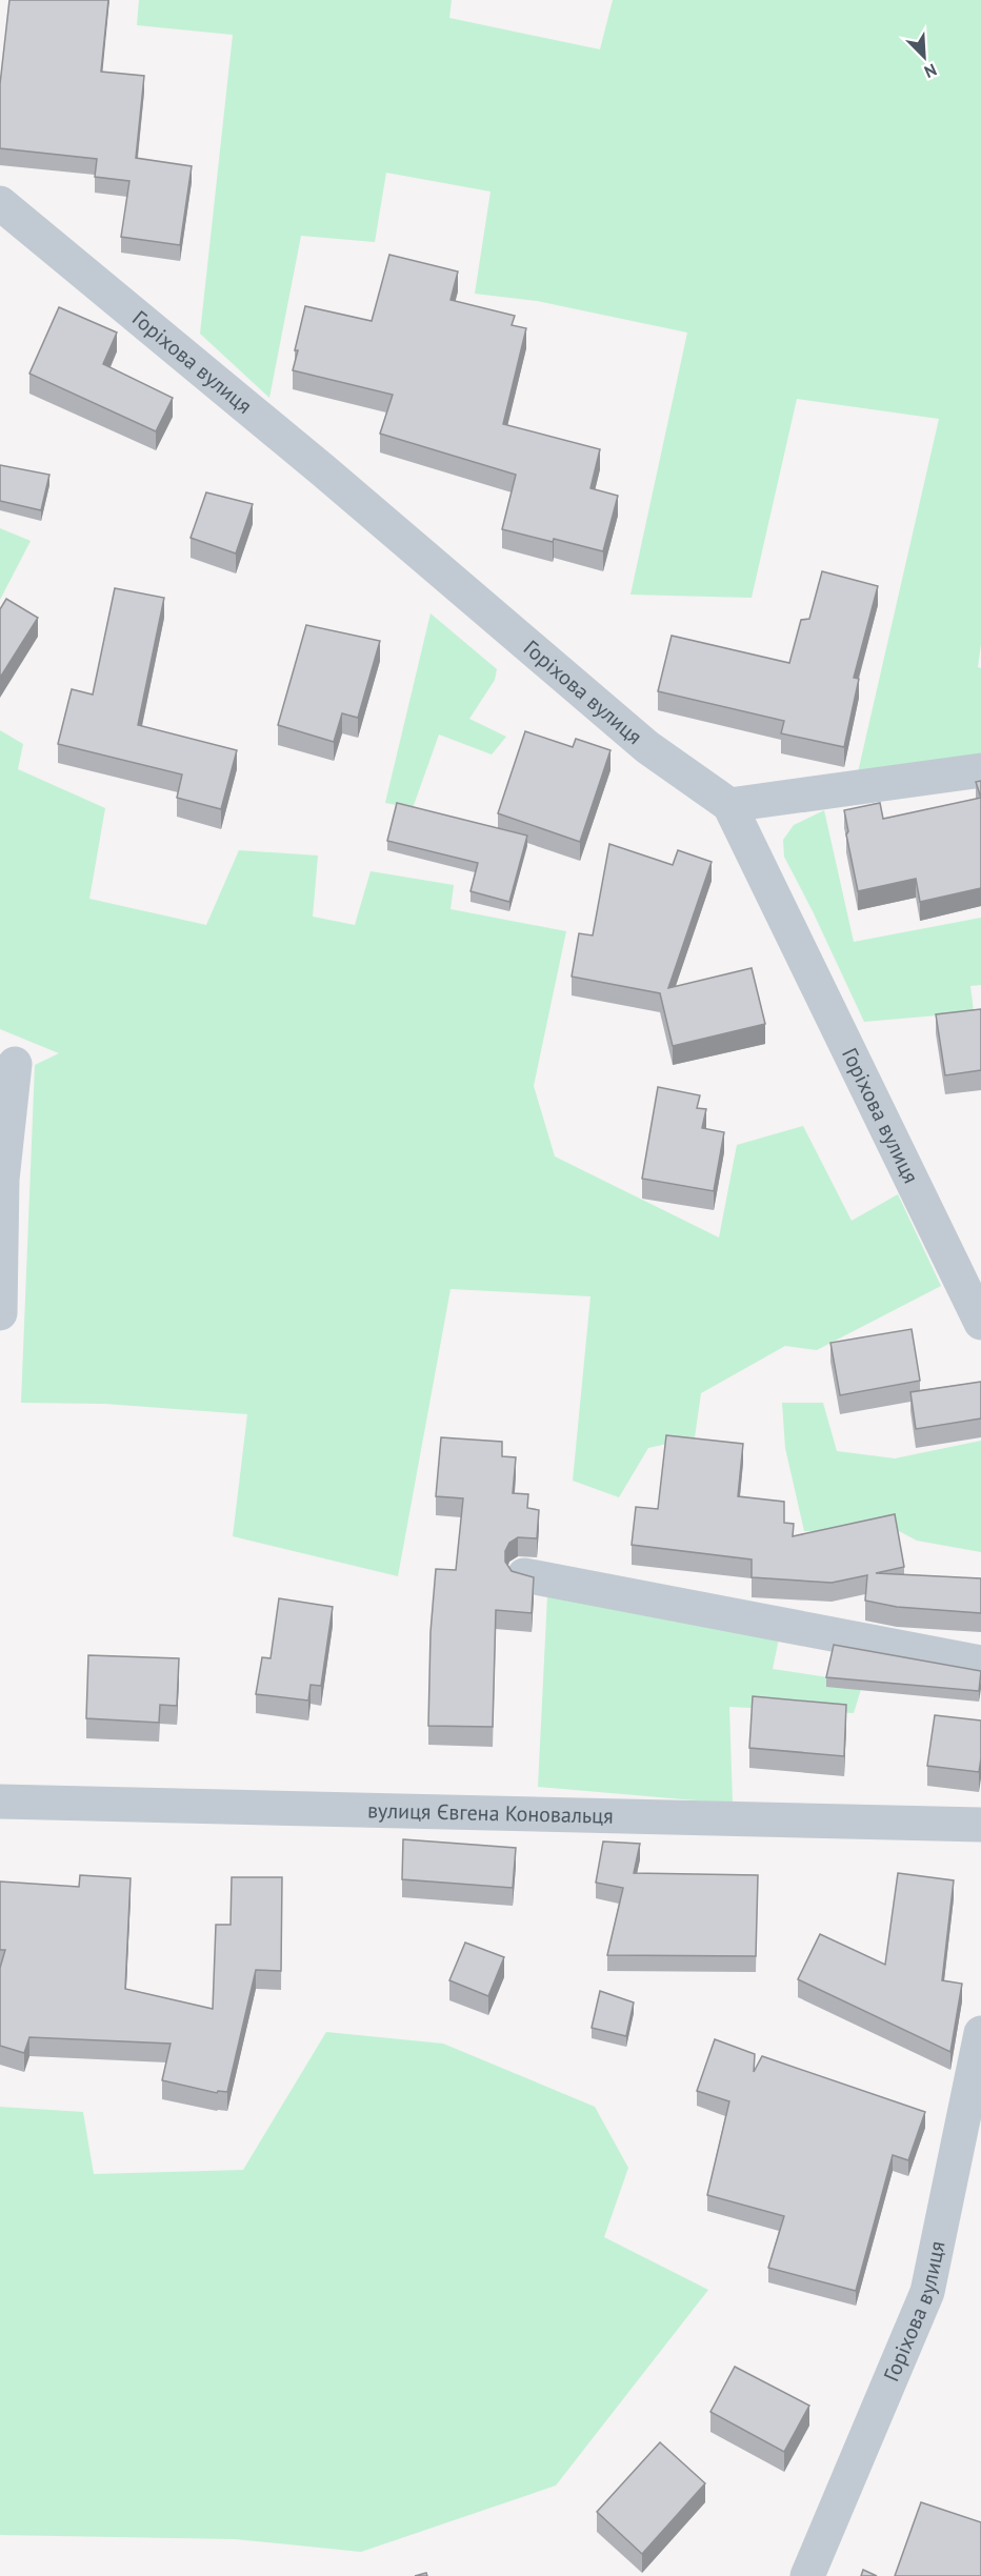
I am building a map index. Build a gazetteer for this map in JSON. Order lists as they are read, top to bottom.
{
  "streets": {
    "street": ["Горіхова вулиця", "вулиця Євгена Коновальця"]
  },
  "north": "bottom right"
}
